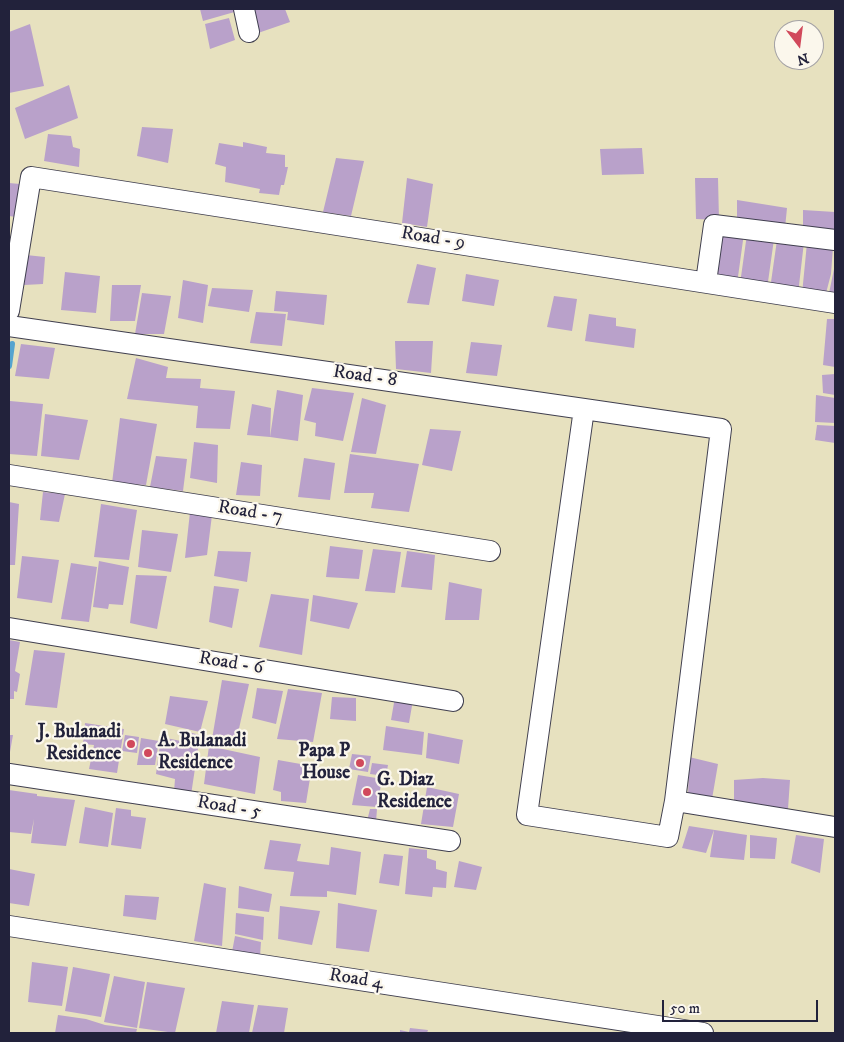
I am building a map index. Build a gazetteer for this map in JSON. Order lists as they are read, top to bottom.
{
  "streets": {
    "street": [
      "Road - 9",
      "Road - 8",
      "Road - 7",
      "Road - 6",
      "Road - 5",
      "Road 4"
    ]
  },
  "places": [
    "J. Bulanadi Residence",
    "A. Bulanadi Residence",
    "Papa P House",
    "G. Diaz Residence"
  ],
  "scale_bar": "50 m",
  "north": "bottom"
}
